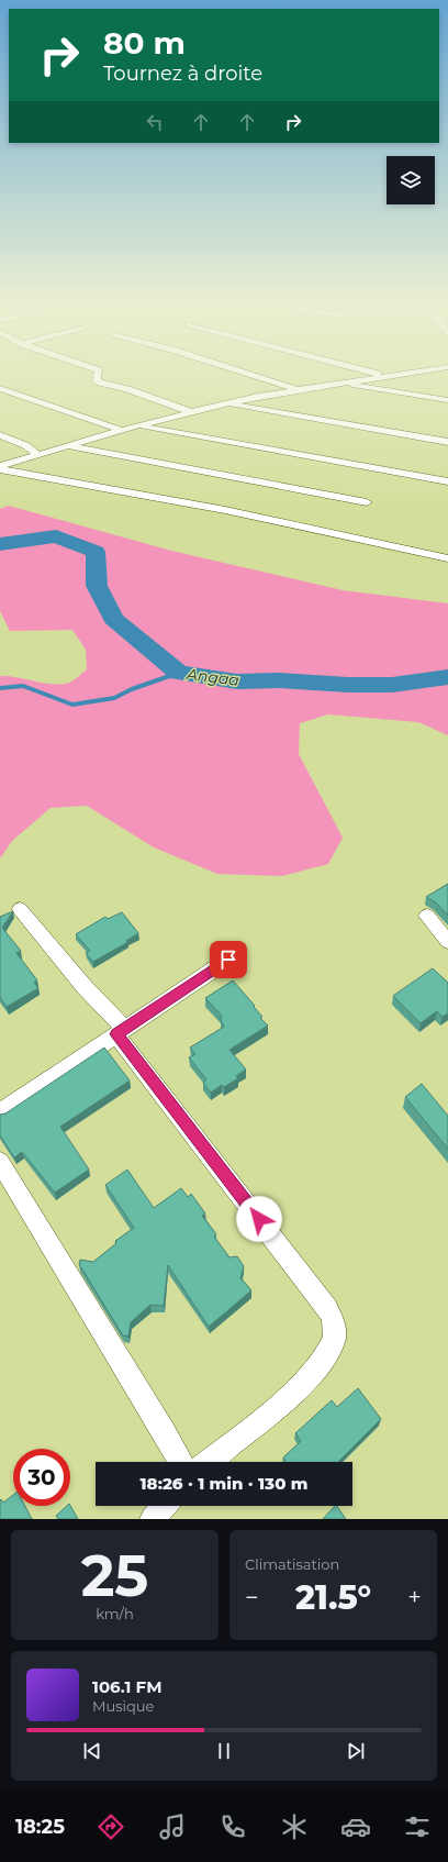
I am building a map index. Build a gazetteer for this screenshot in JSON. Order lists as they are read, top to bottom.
{
  "water": ["Angaa"],
  "page": {
    "turn": ["80 m", "Tournez à droite"],
    "limit": "30",
    "trip": "18:26 · 1 min · 130 m",
    "tile": [
      ["25", "km/h"],
      "Climatisation"
    ],
    "heat": ["−", "21.5°", "+"],
    "song": ["106.1 FM", "Musique"],
    "tabs": "18:25"
  }
}
